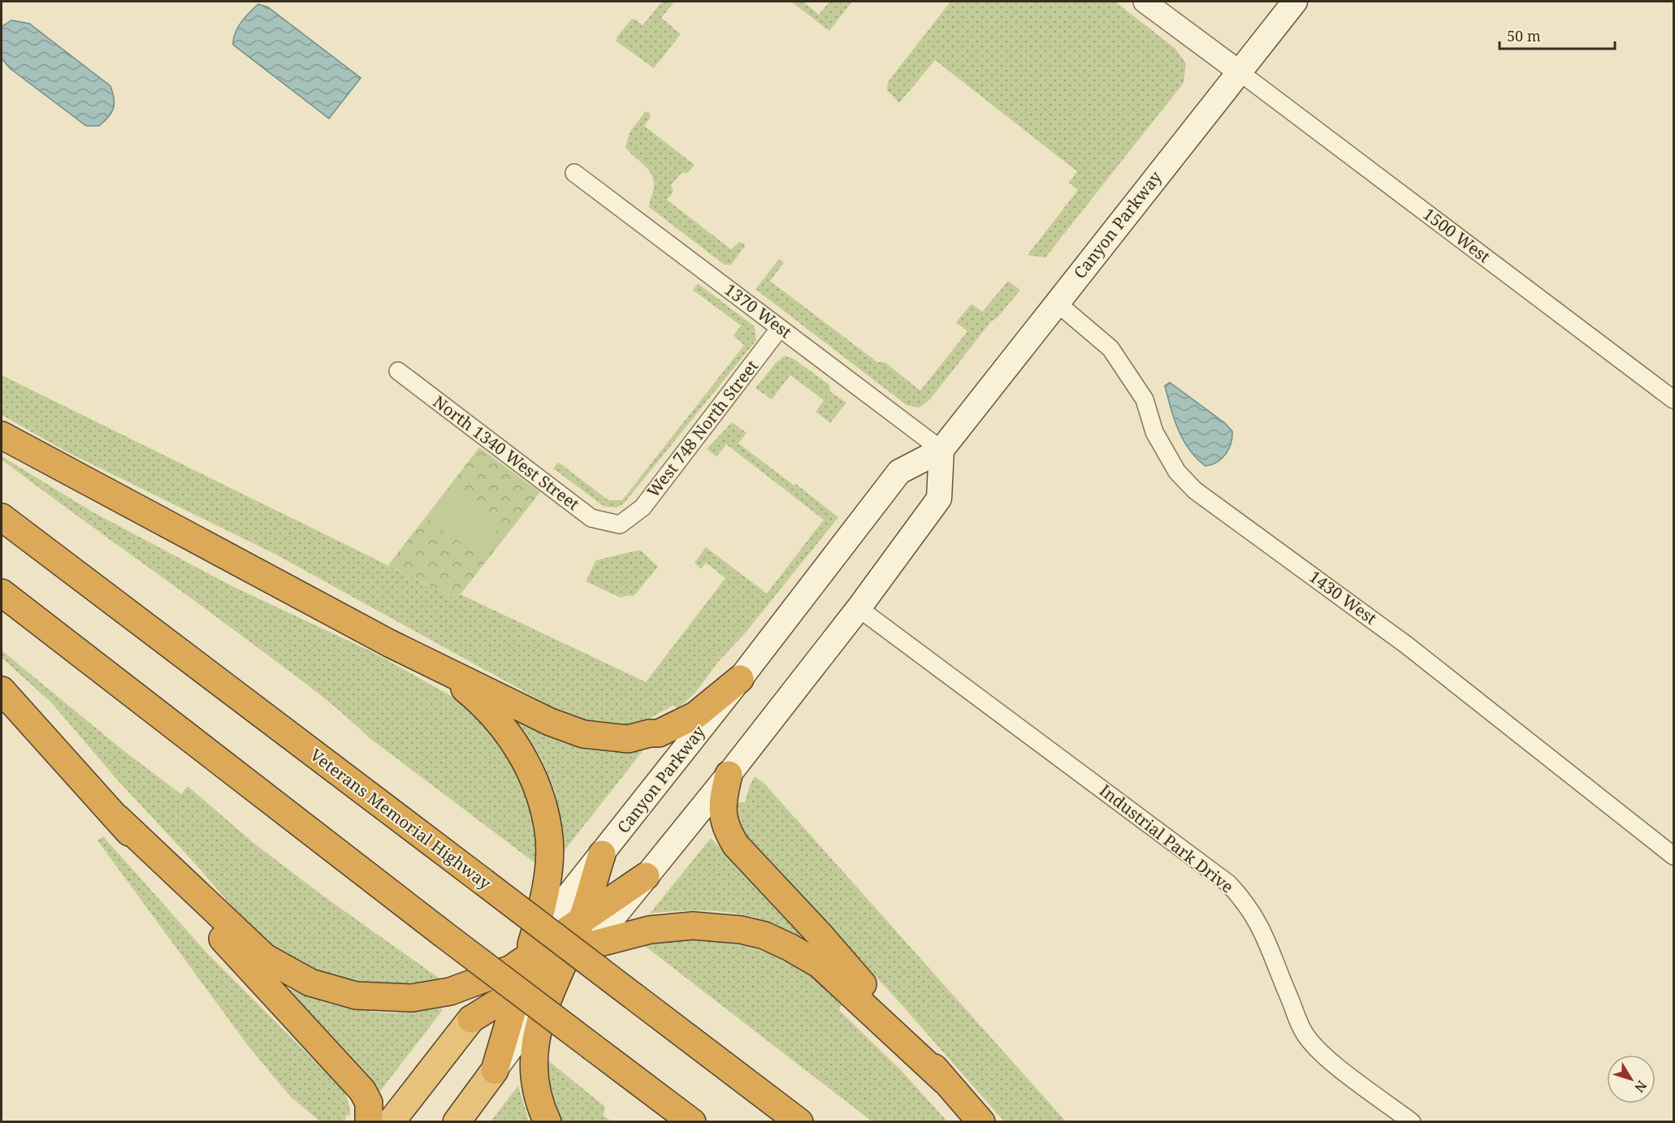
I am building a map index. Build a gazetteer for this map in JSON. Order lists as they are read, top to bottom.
{
  "streets": {
    "highway": ["Veterans Memorial Highway"],
    "main road": ["Canyon Parkway"],
    "street": [
      "1500 West",
      "1370 West",
      "West 748 North Street",
      "North 1340 West Street",
      "1430 West",
      "Industrial Park Drive"
    ]
  },
  "crossings": [
    ["Canyon Parkway", "1500 West"],
    ["Canyon Parkway", "1370 West"],
    ["Canyon Parkway", "1430 West"],
    ["1370 West", "West 748 North Street"],
    ["West 748 North Street", "North 1340 West Street"]
  ],
  "scale_bar": "50 m",
  "north": "bottom right"
}
